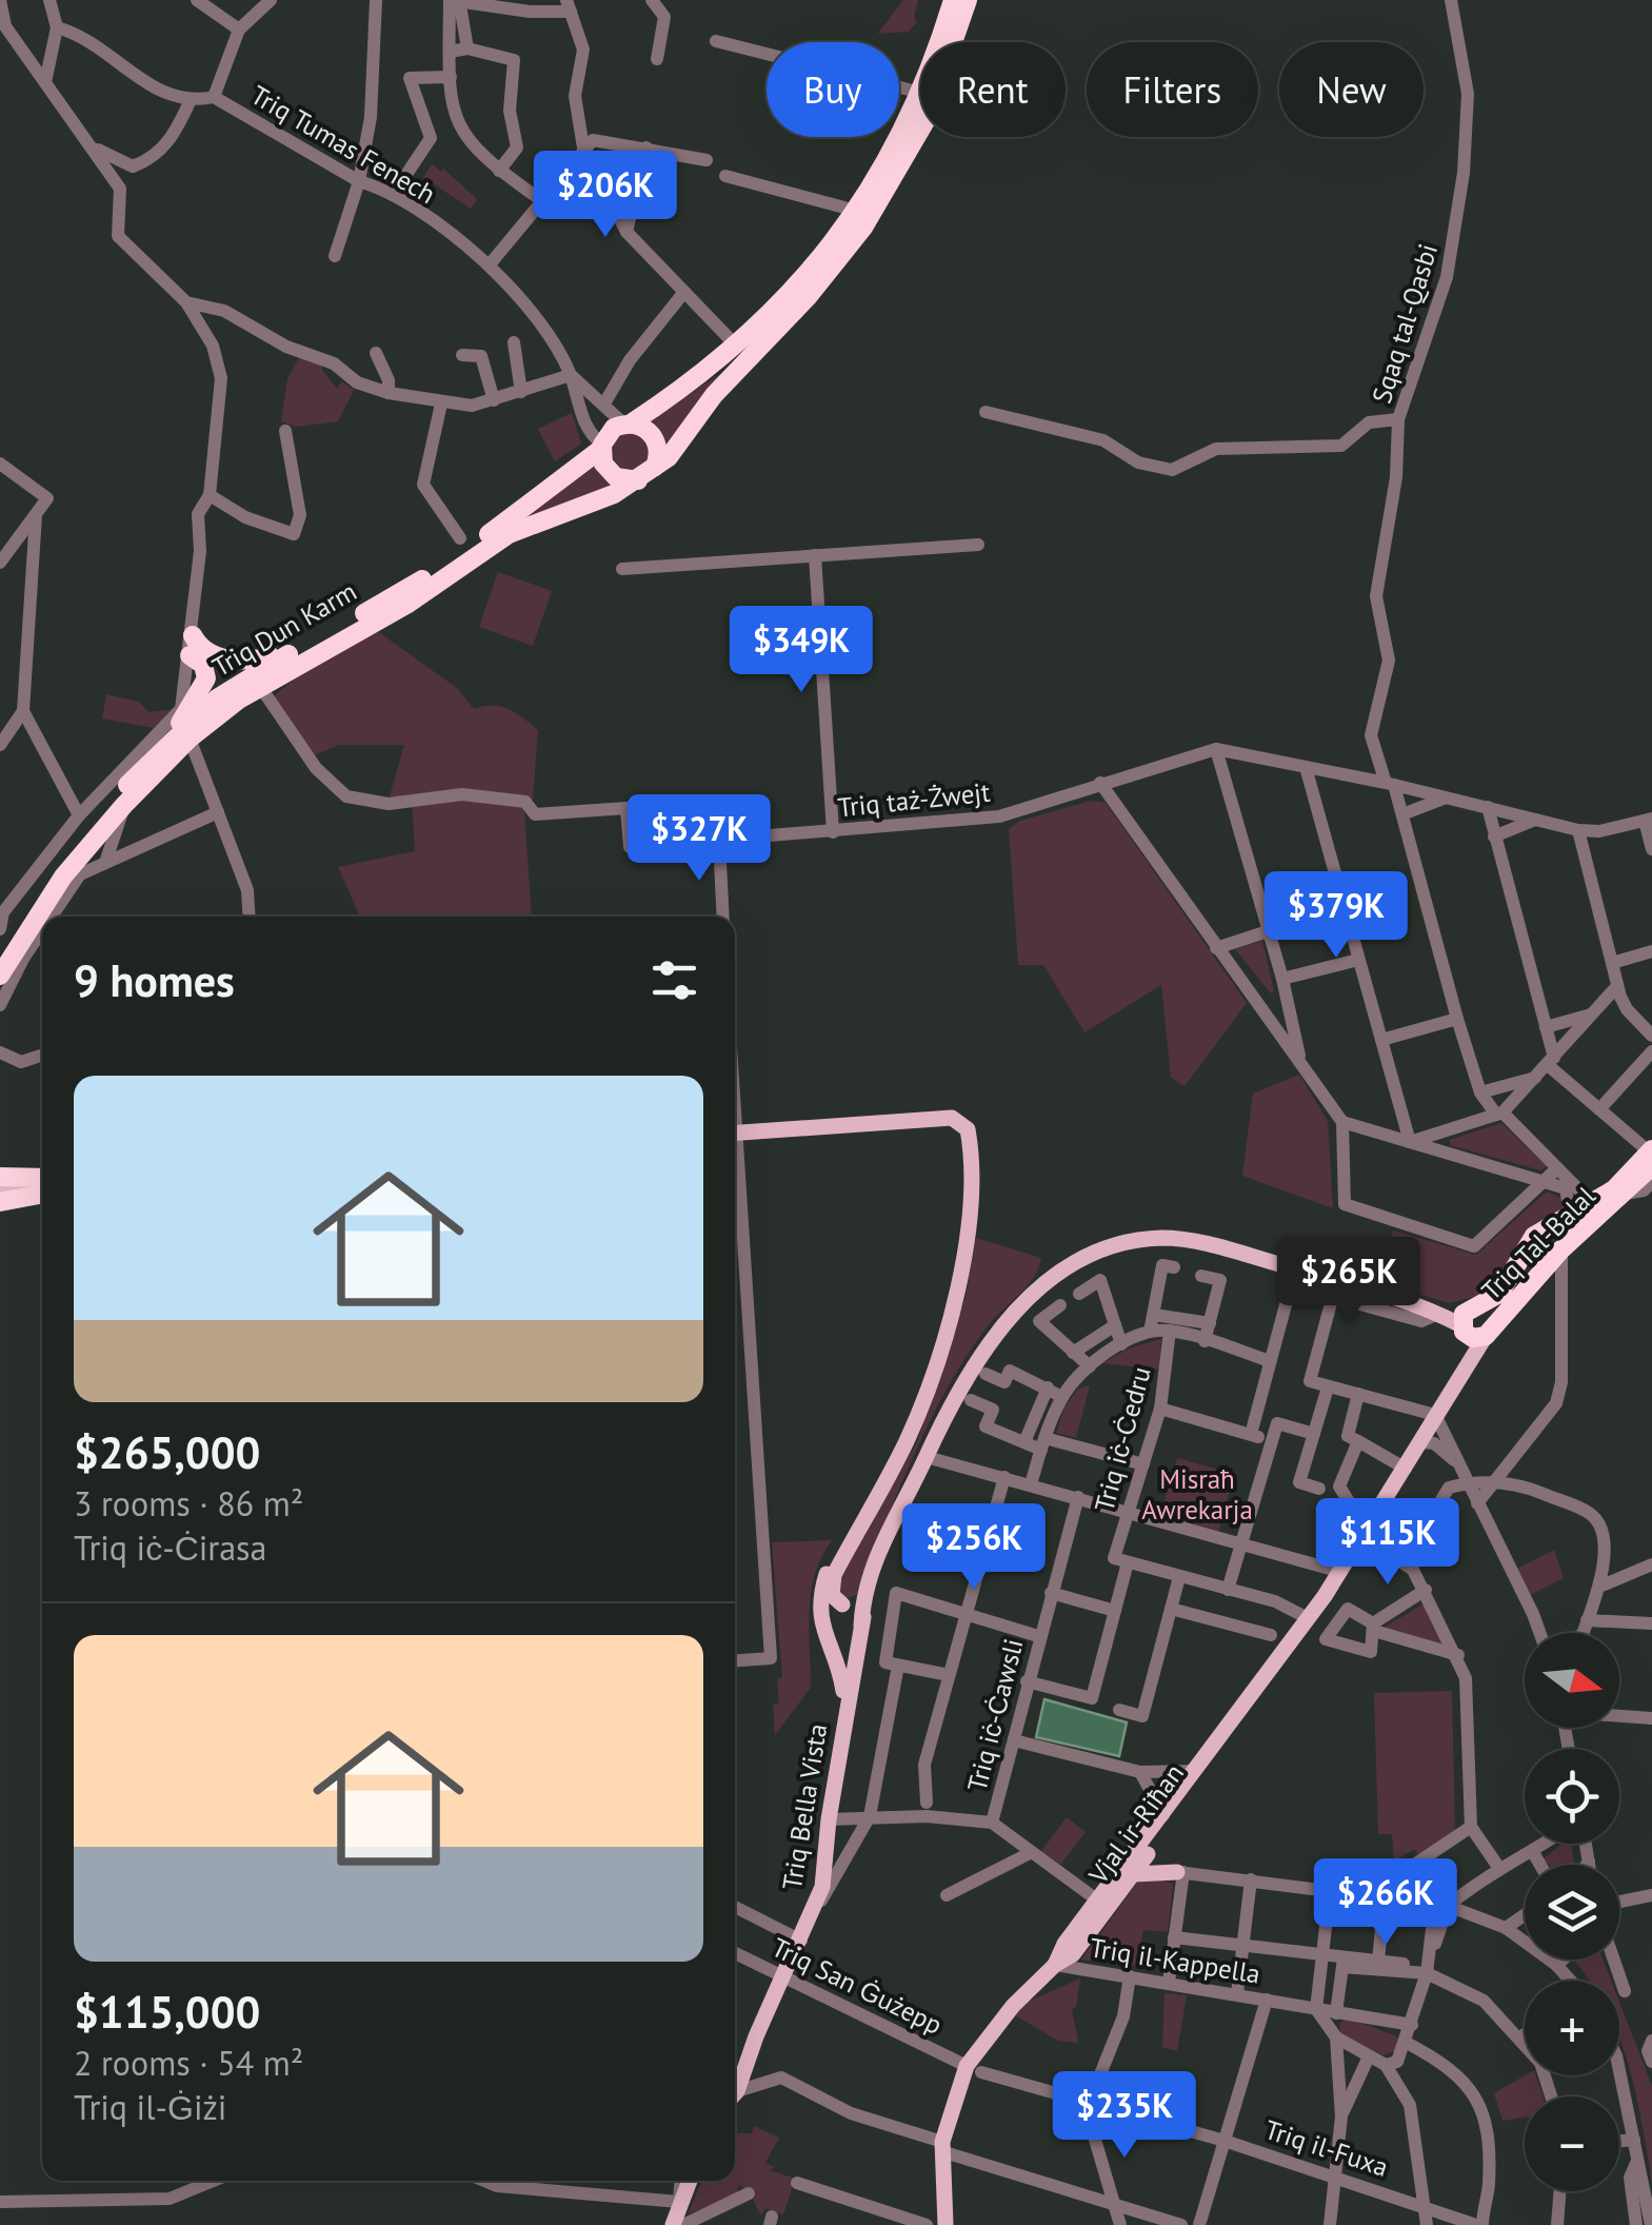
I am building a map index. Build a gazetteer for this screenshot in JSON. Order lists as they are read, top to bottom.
{
  "streets": {
    "highway": ["Triq Dun Karm", "Triq Tal-Balal"],
    "main road": ["Triq Bella Vista", "Vjal ir-Riħan"],
    "street": [
      "Triq Tumas Fenech",
      "Sqaq tal-Qasbi",
      "Triq taż-Żwejt",
      "Triq iċ-Ċedru",
      "Triq iċ-Ċawsli",
      "Triq il-Kappella",
      "Triq San Ġużepp",
      "Triq il-Fuxa"
    ]
  },
  "crossings": [
    ["Triq Tumas Fenech", "Triq Dun Karm"],
    ["Sqaq tal-Qasbi", "Triq taż-Żwejt"],
    ["Sqaq tal-Qasbi", "Triq Tal-Balal"],
    ["Triq Dun Karm", "Triq taż-Żwejt"],
    ["Triq Tal-Balal", "Triq Bella Vista"],
    ["Triq Tal-Balal", "Vjal ir-Riħan"],
    ["Triq iċ-Ċedru", "Triq iċ-Ċawsli"],
    ["Triq Bella Vista", "Vjal ir-Riħan"],
    ["Triq Bella Vista", "Triq San Ġużepp"],
    ["Vjal ir-Riħan", "Triq il-Kappella"],
    ["Vjal ir-Riħan", "Triq San Ġużepp"],
    ["Vjal ir-Riħan", "Triq il-Fuxa"],
    ["Triq San Ġużepp", "Triq il-Fuxa"]
  ],
  "parks": ["Misraħ Awrekarja"],
  "north": "right",
  "page": {
    "chip": [
      "Buy",
      "Rent",
      "Filters",
      "New"
    ],
    "price": [
      "$206K",
      "$349K",
      "$327K",
      "$379K",
      "$265K",
      "$115K",
      "$256K",
      "$266K",
      "$235K"
    ],
    "heading": "9 homes",
    "list": [
      {
        "name": "$265,000",
        "note": "3 rooms · 86 m² · Triq iċ-Ċirasa"
      },
      {
        "name": "$115,000",
        "note": "2 rooms · 54 m² · Triq il-Ġiżi"
      }
    ],
    "map_buttons": ["+", "−"]
  }
}
